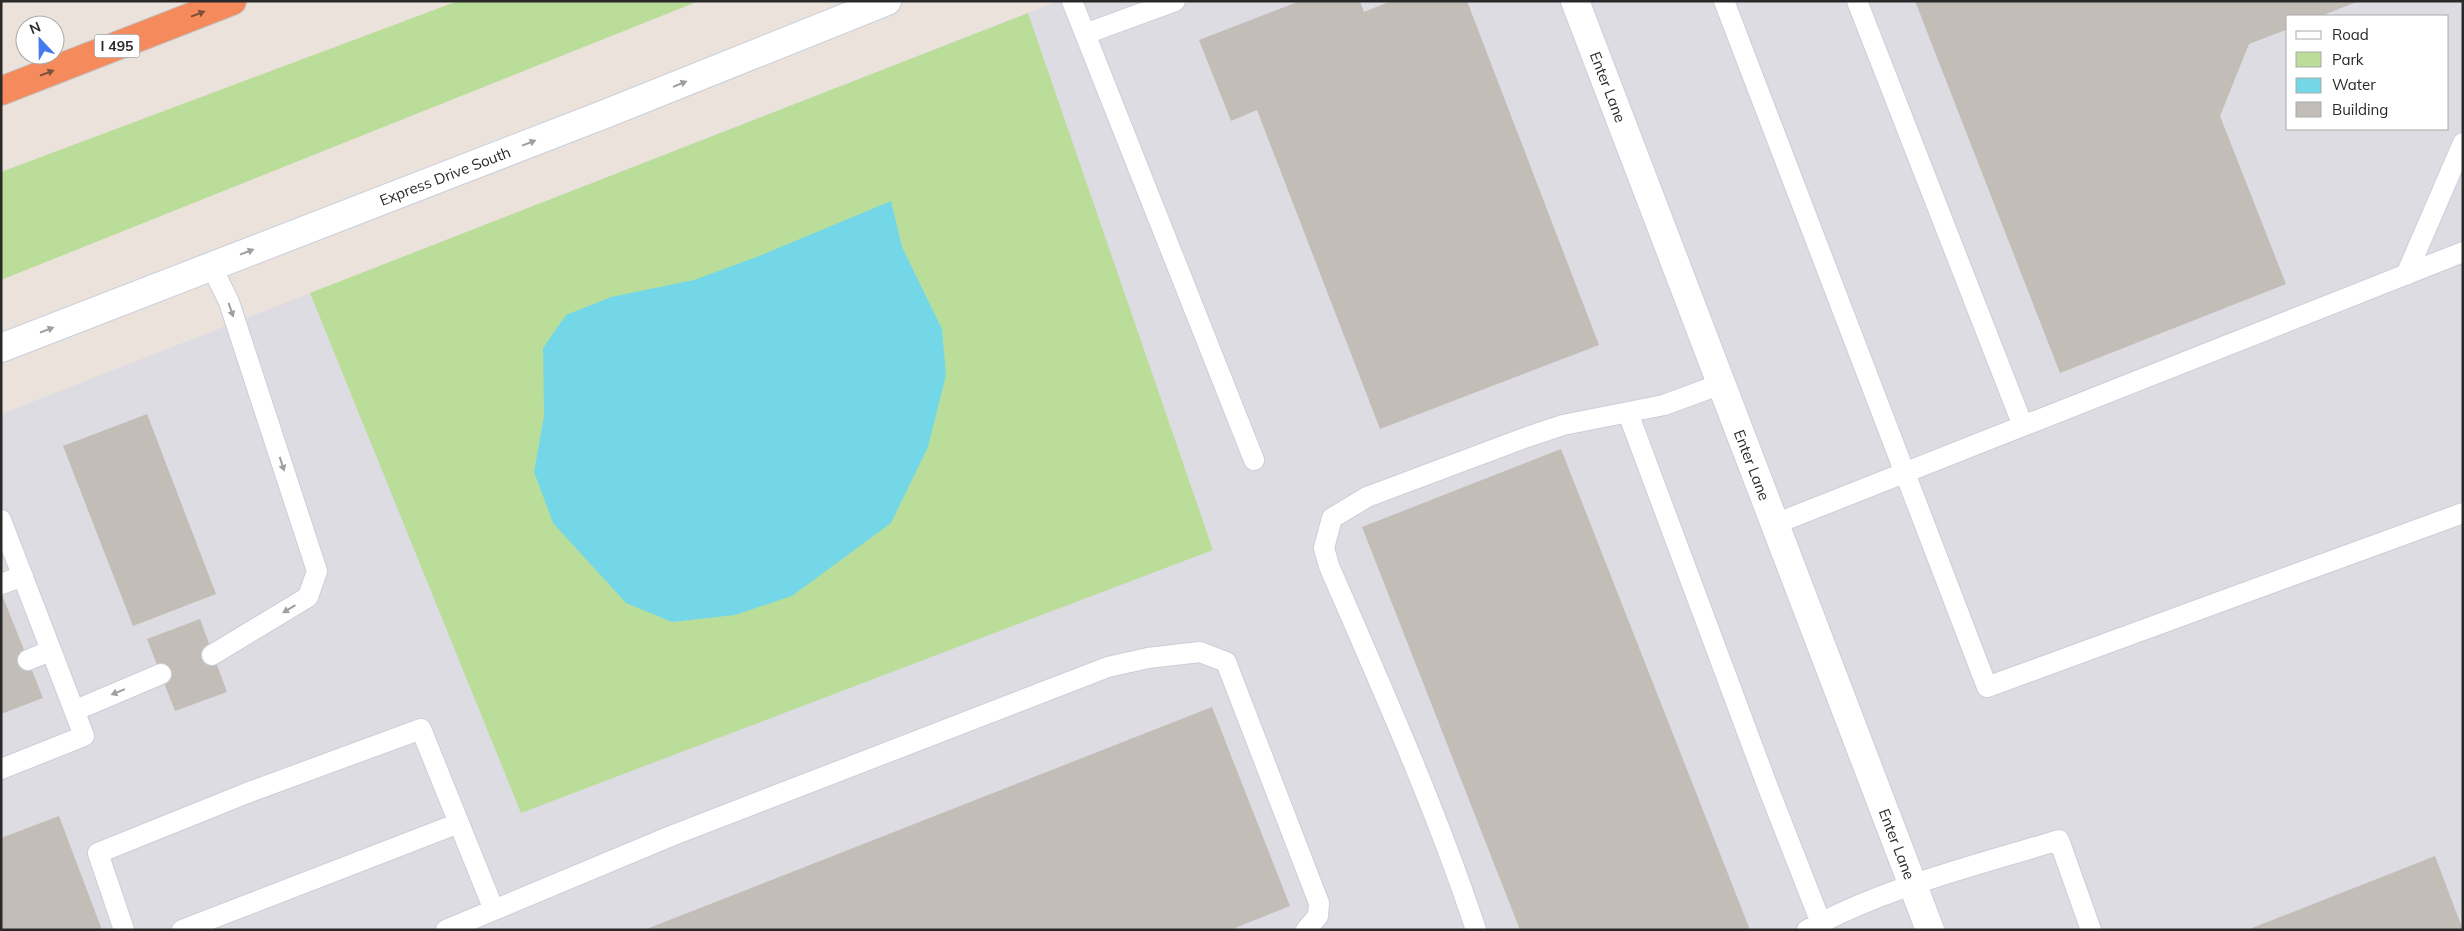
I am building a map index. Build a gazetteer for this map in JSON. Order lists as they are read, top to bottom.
{
  "streets": {
    "highway": ["I 495"],
    "street": ["Enter Lane", "Express Drive South"]
  },
  "one_way": ["Express Drive South"],
  "legend": [
    "Road",
    "Park",
    "Water",
    "Building"
  ],
  "north": "top"
}
